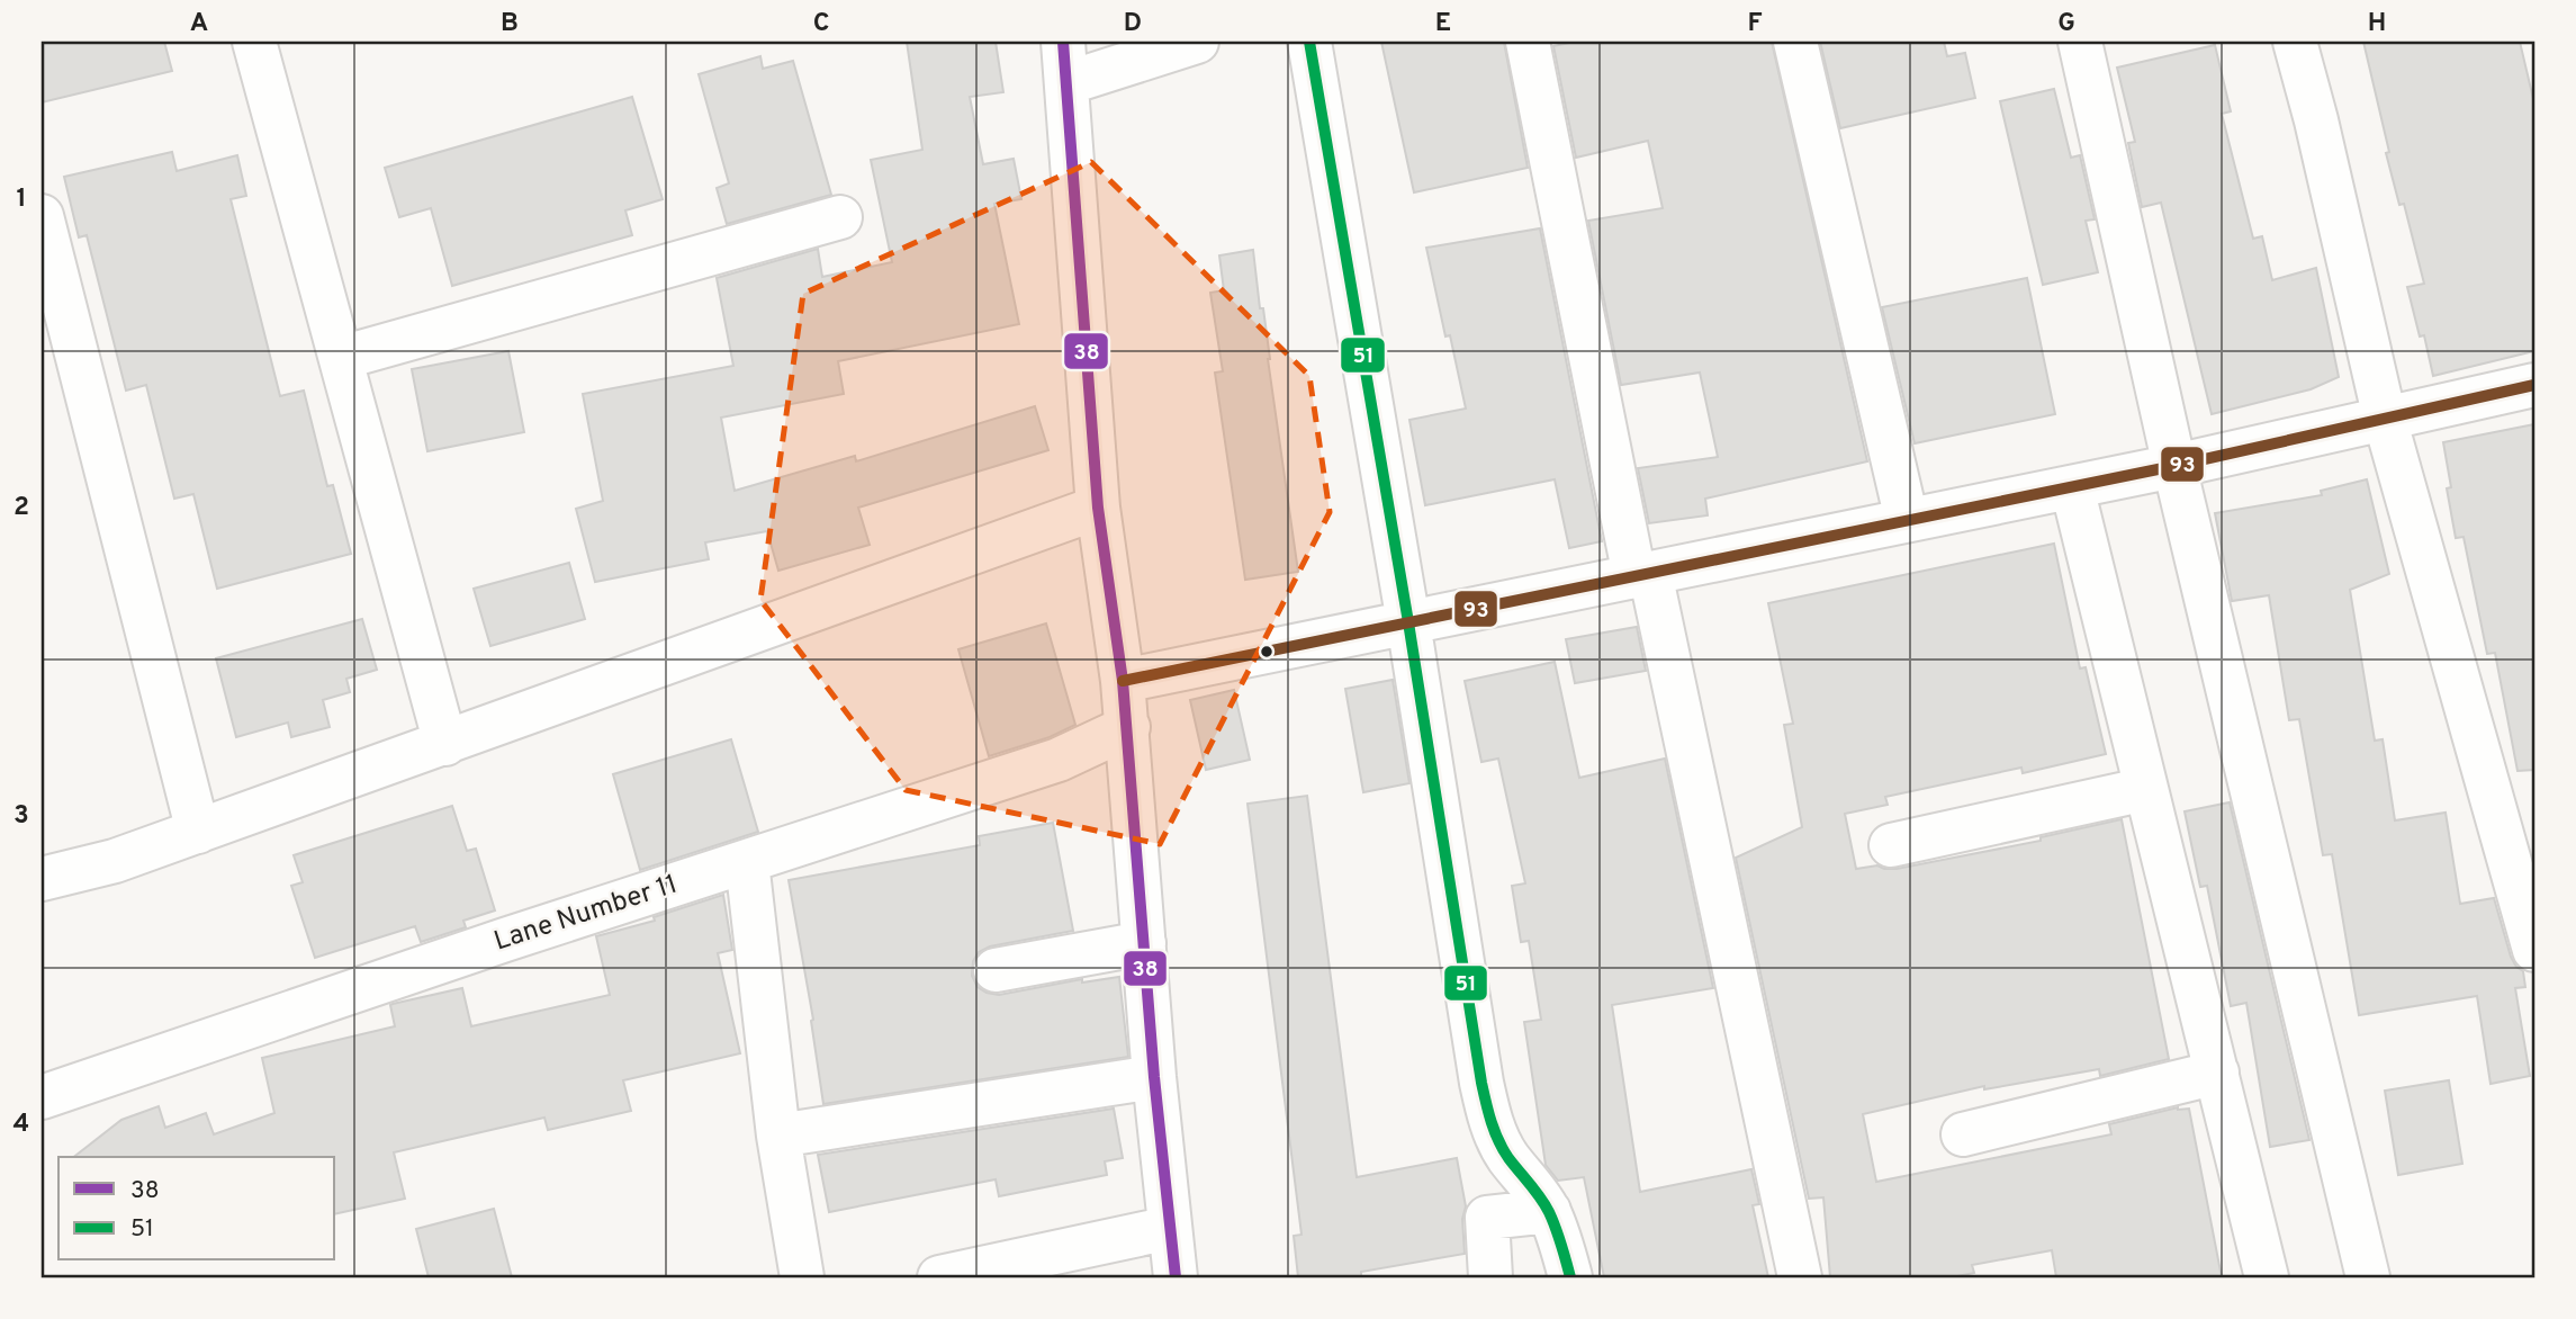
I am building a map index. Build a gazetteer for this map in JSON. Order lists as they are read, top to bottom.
{
  "streets": {
    "street": ["Lane Number 11"]
  },
  "lines": ["transit line 38", "transit line 51", "transit line 93"],
  "legend": ["38", "51"],
  "grid": {
    "columns": [
      "A",
      "B",
      "C",
      "D",
      "E",
      "F",
      "G",
      "H"
    ],
    "rows": [
      "1",
      "2",
      "3",
      "4"
    ]
  }
}
